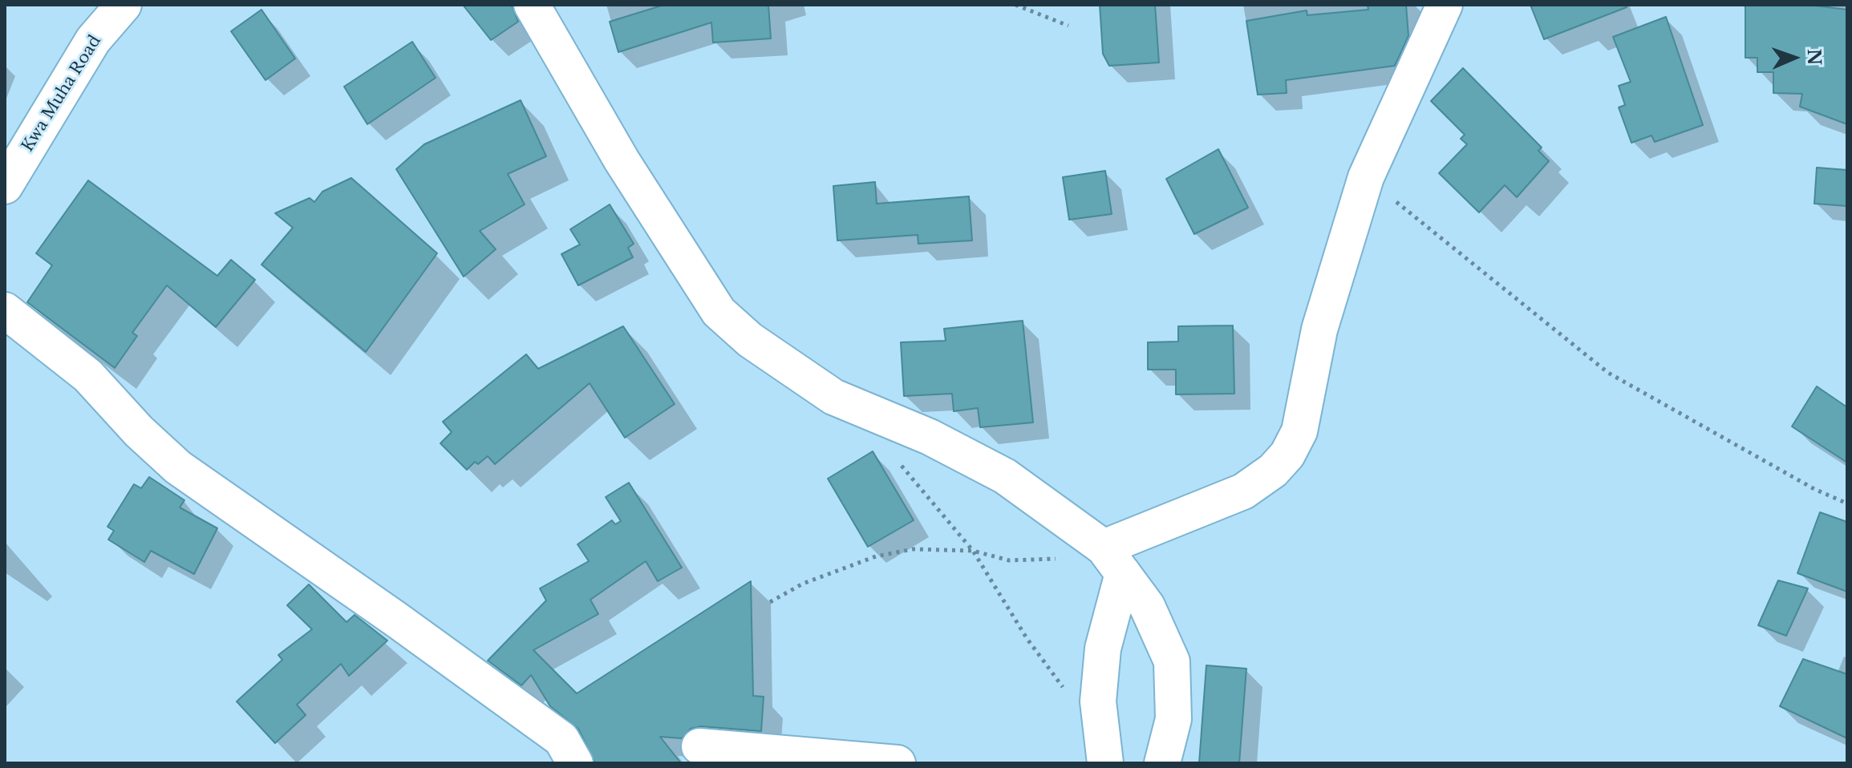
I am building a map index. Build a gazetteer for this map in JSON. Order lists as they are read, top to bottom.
{
  "streets": {
    "street": ["Kwa Muha Road"]
  },
  "north": "right"
}
